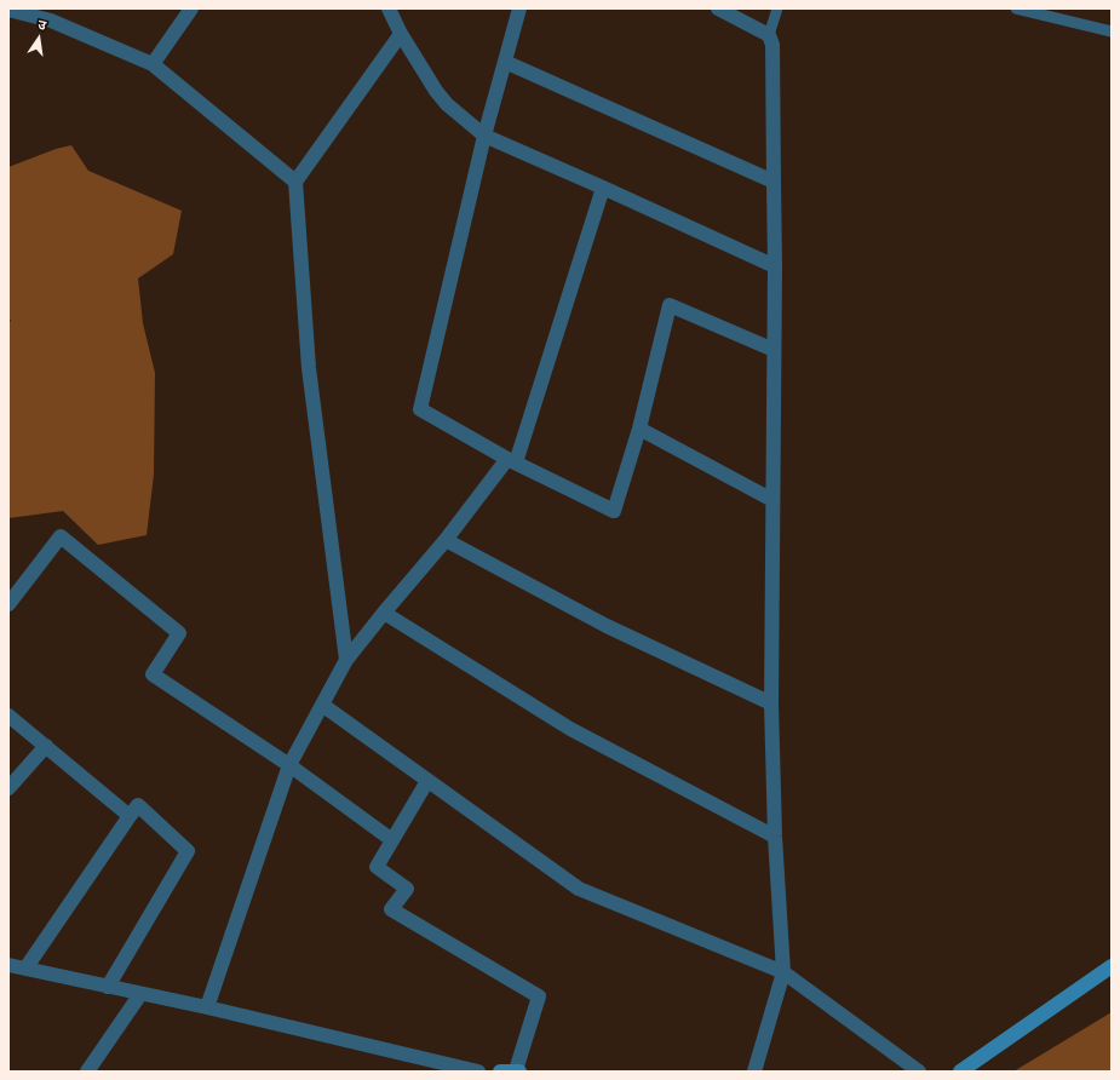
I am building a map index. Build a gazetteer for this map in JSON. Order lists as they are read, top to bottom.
{
  "north": "top"
}
